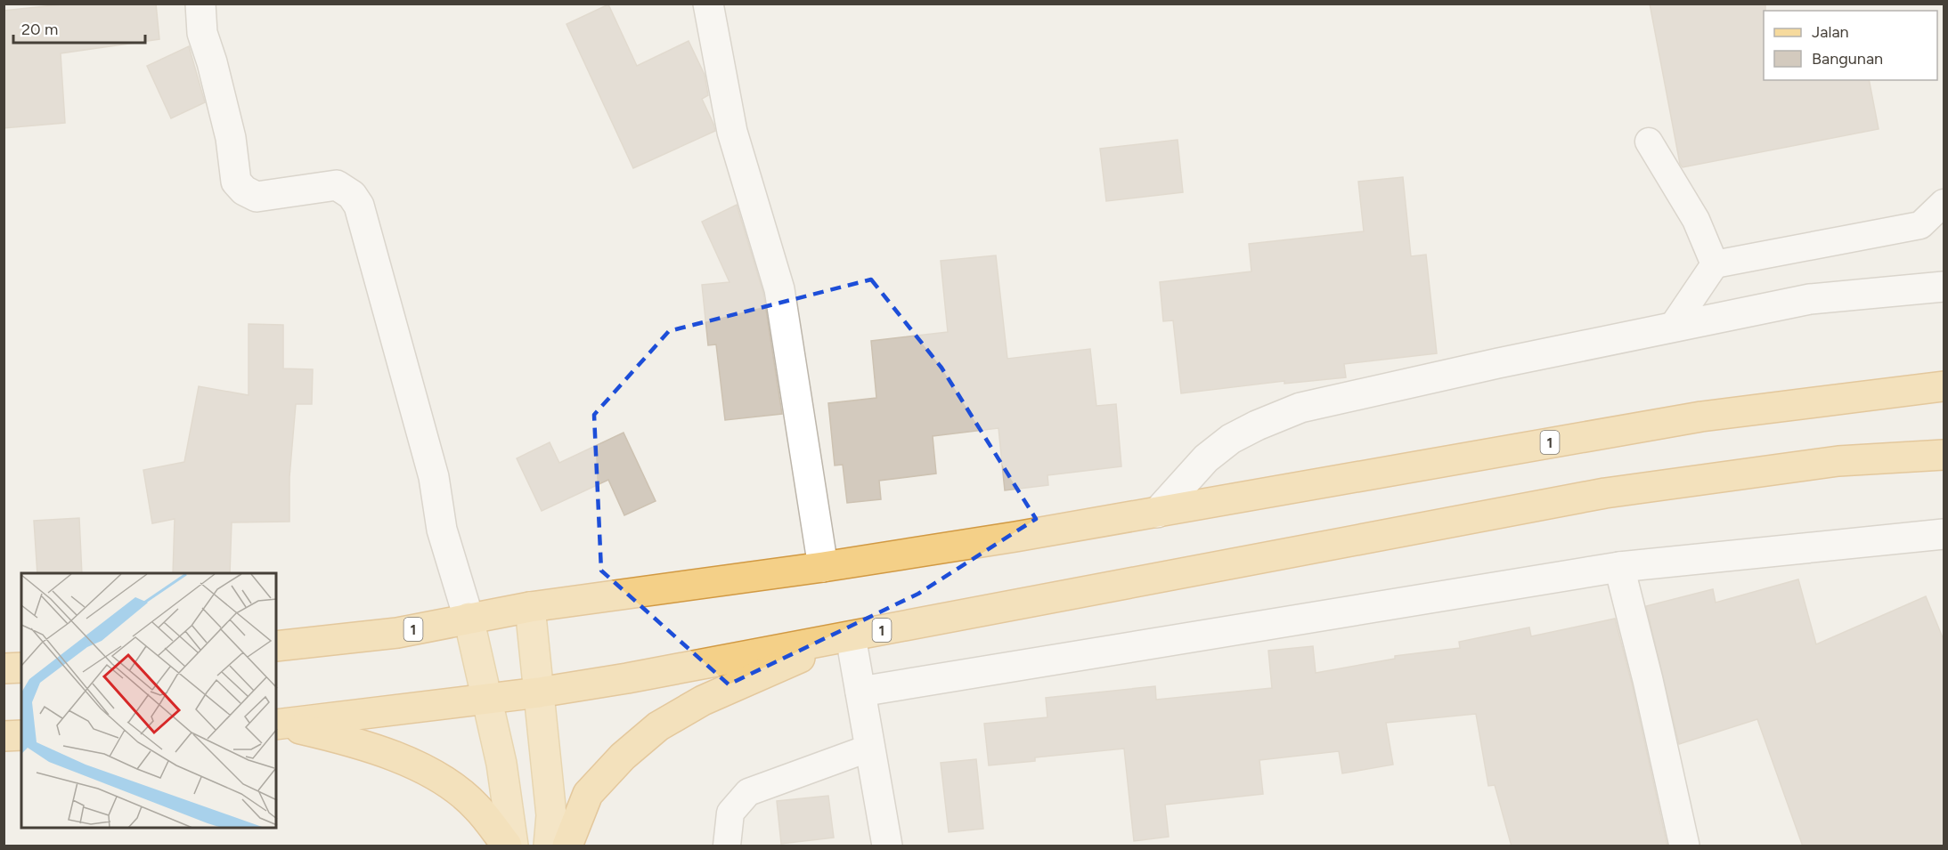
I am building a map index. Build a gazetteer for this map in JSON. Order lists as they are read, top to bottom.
{
  "streets": {
    "highway": ["1"]
  },
  "legend": ["Jalan", "Bangunan"],
  "scale_bar": "20 m"
}
